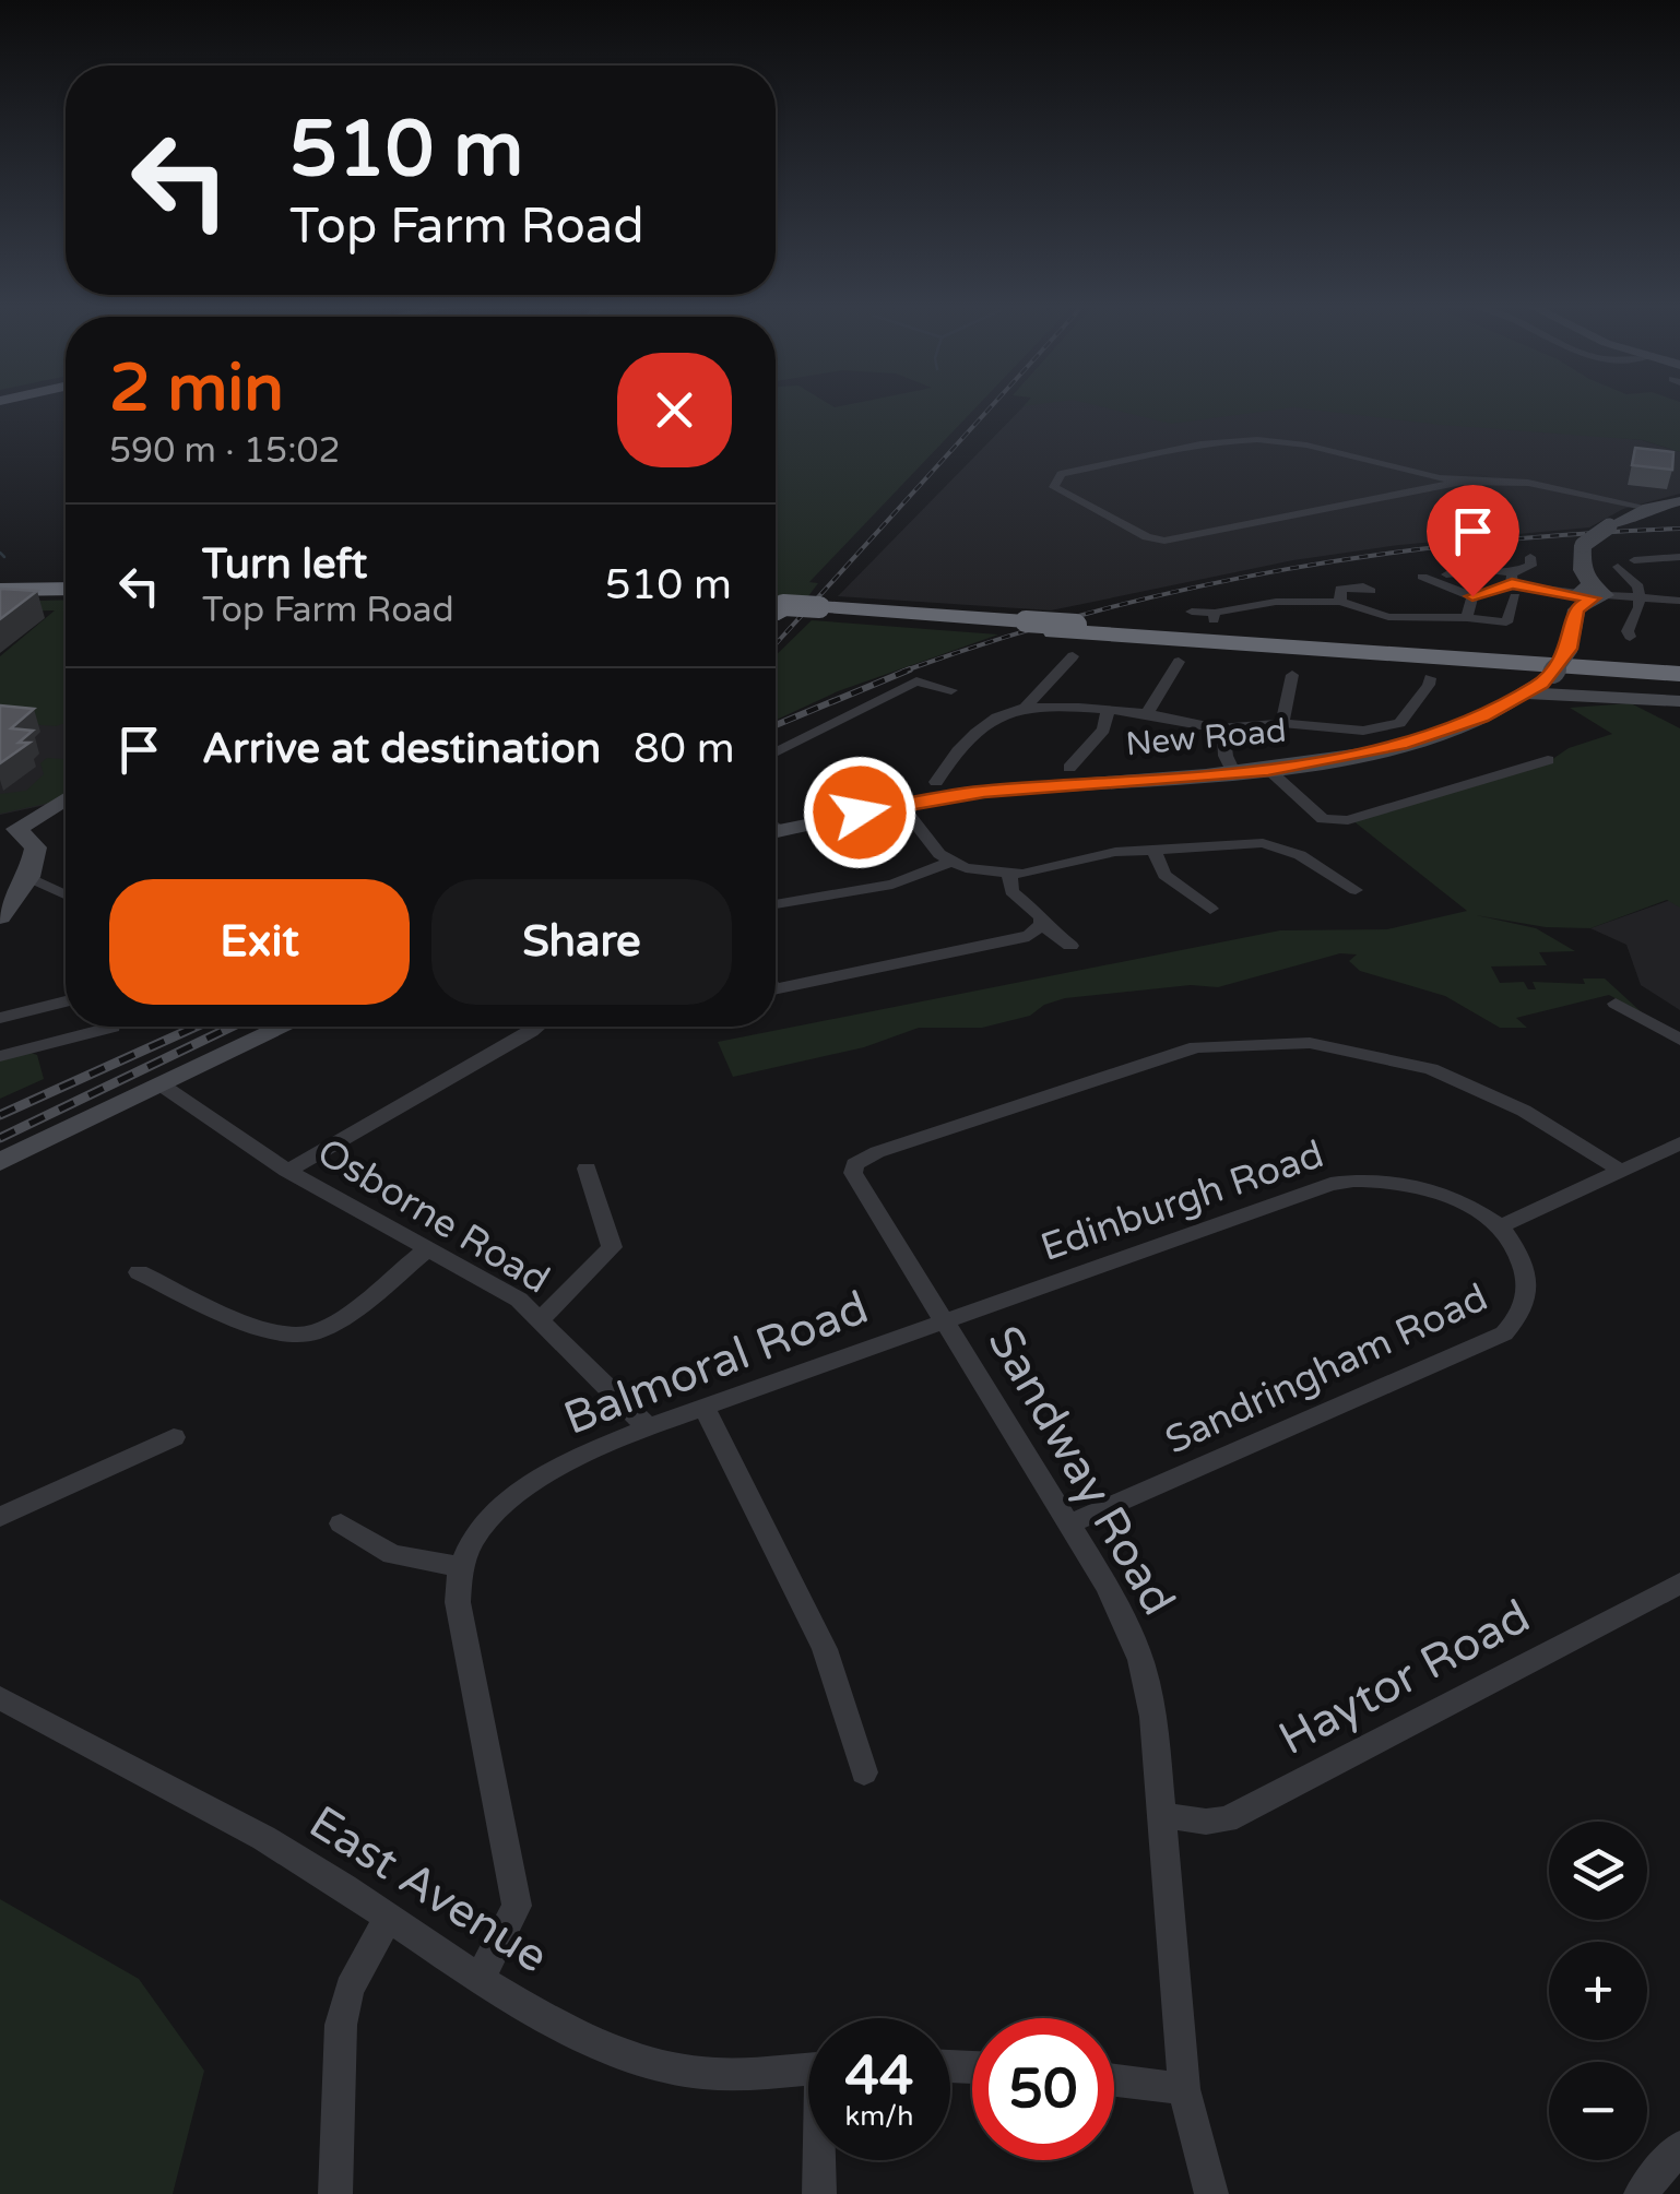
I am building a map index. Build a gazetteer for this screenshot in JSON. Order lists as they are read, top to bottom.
{
  "streets": {
    "main road": ["New Road"],
    "street": [
      "Edinburgh Road",
      "Osborne Road",
      "Balmoral Road",
      "Sandringham Road",
      "Sandway Road",
      "Haytor Road",
      "East Avenue"
    ]
  },
  "crossings": [
    ["Edinburgh Road", "Balmoral Road"],
    ["Edinburgh Road", "Sandringham Road"],
    ["Edinburgh Road", "Sandway Road"],
    ["Osborne Road", "Balmoral Road"],
    ["Balmoral Road", "Sandway Road"],
    ["Balmoral Road", "East Avenue"],
    ["Sandringham Road", "Sandway Road"],
    ["Sandway Road", "Haytor Road"]
  ],
  "page": {
    "turn": ["510 m", "Top Farm Road"],
    "heading": ["2 min", "590 m · 15:02"],
    "list": [
      {
        "name": "Turn left",
        "note": "Top Farm Road",
        "value": "510 m"
      },
      {
        "name": "Arrive at destination",
        "value": "80 m"
      }
    ],
    "buttons": ["Exit", "Share"],
    "map_buttons": ["+", "−"],
    "speed": "44 km/h",
    "limit": "50"
  }
}
